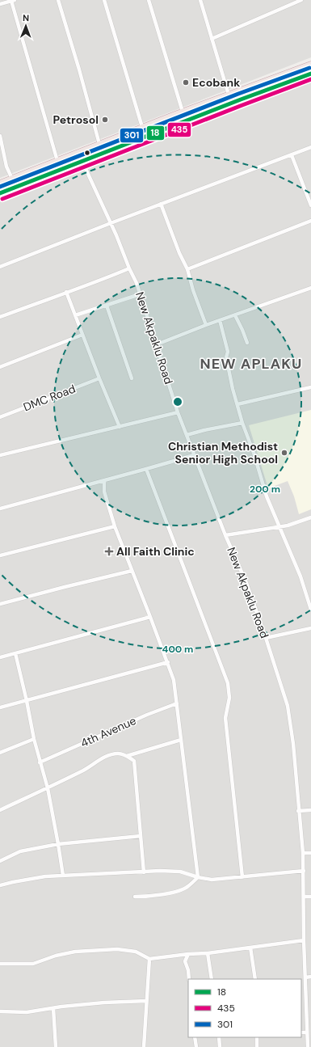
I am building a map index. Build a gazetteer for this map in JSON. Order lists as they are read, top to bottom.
{
  "streets": {
    "street": ["New Akpaklu Road", "DMC Road", "4th Avenue"]
  },
  "districts": ["NEW APLAKU"],
  "places": {
    "other": ["Ecobank", "Petrosol", "Christian Methodist Senior High School"],
    "health": ["All Faith Clinic"]
  },
  "lines": ["transit line 301", "transit line 18", "transit line 435"],
  "legend": ["18", "435", "301"],
  "north": "top",
  "rings": ["200 m", "400 m"]
}
